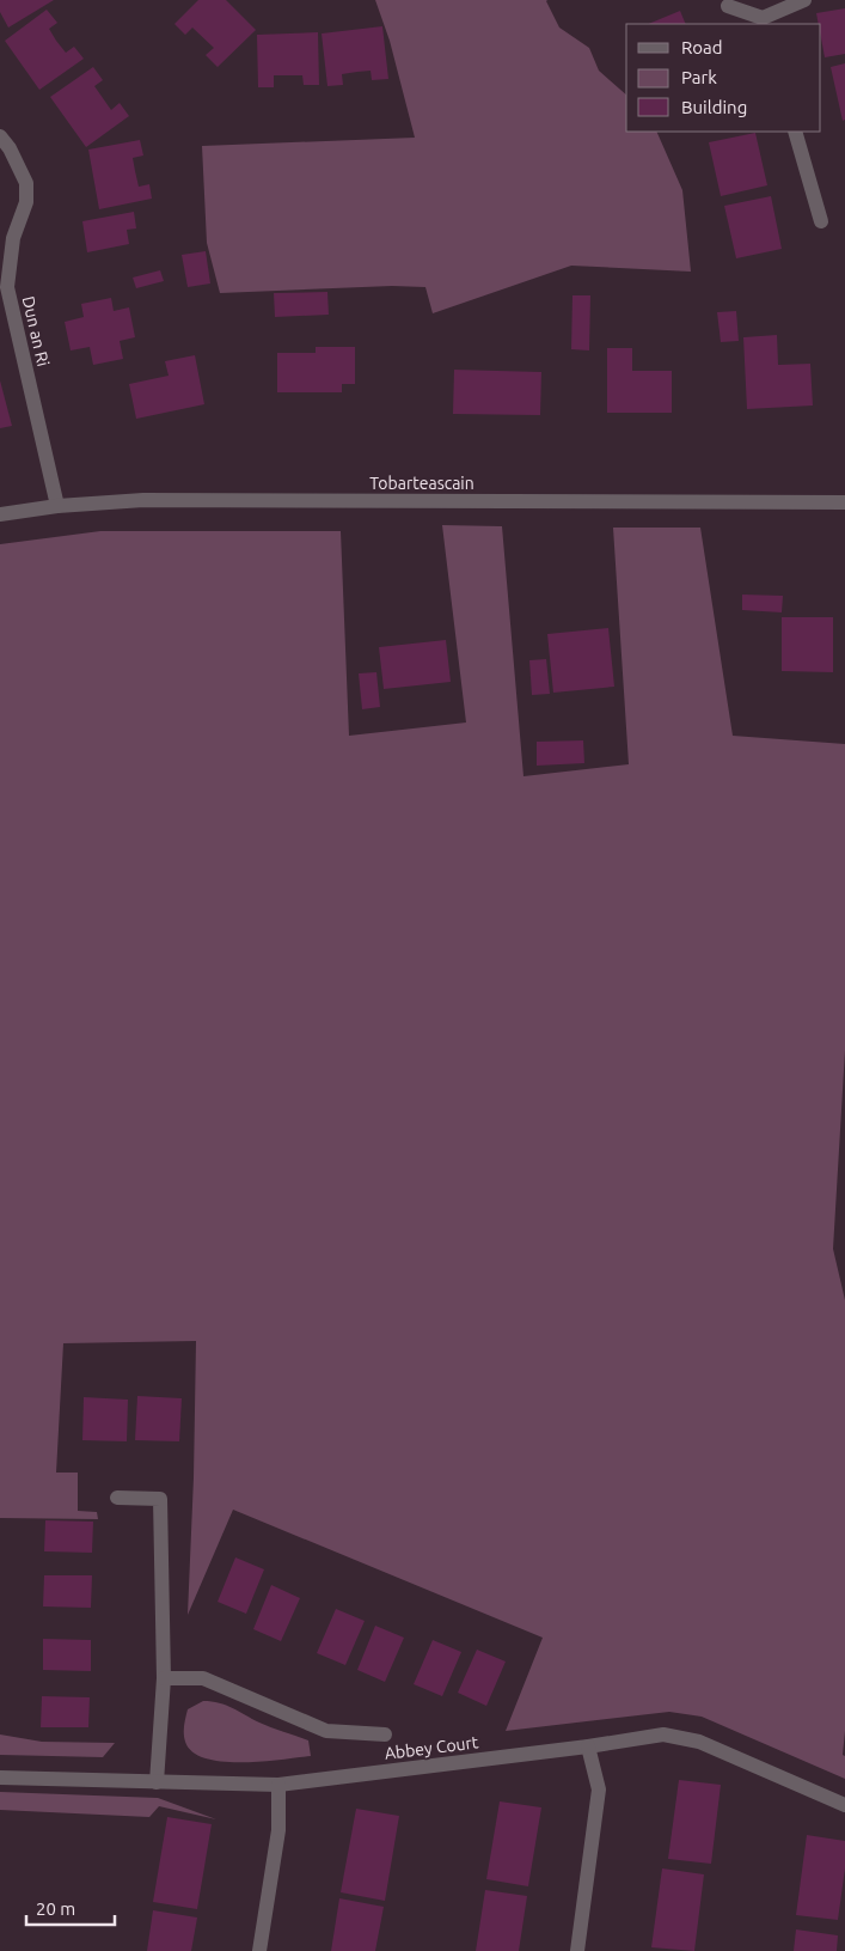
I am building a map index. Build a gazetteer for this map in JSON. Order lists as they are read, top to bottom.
{
  "streets": {
    "street": ["Dun an Ri", "Tobarteascain", "Abbey Court"]
  },
  "crossings": [
    ["Dun an Ri", "Tobarteascain"]
  ],
  "legend": ["Road", "Park", "Building"],
  "scale_bar": "20 m"
}
